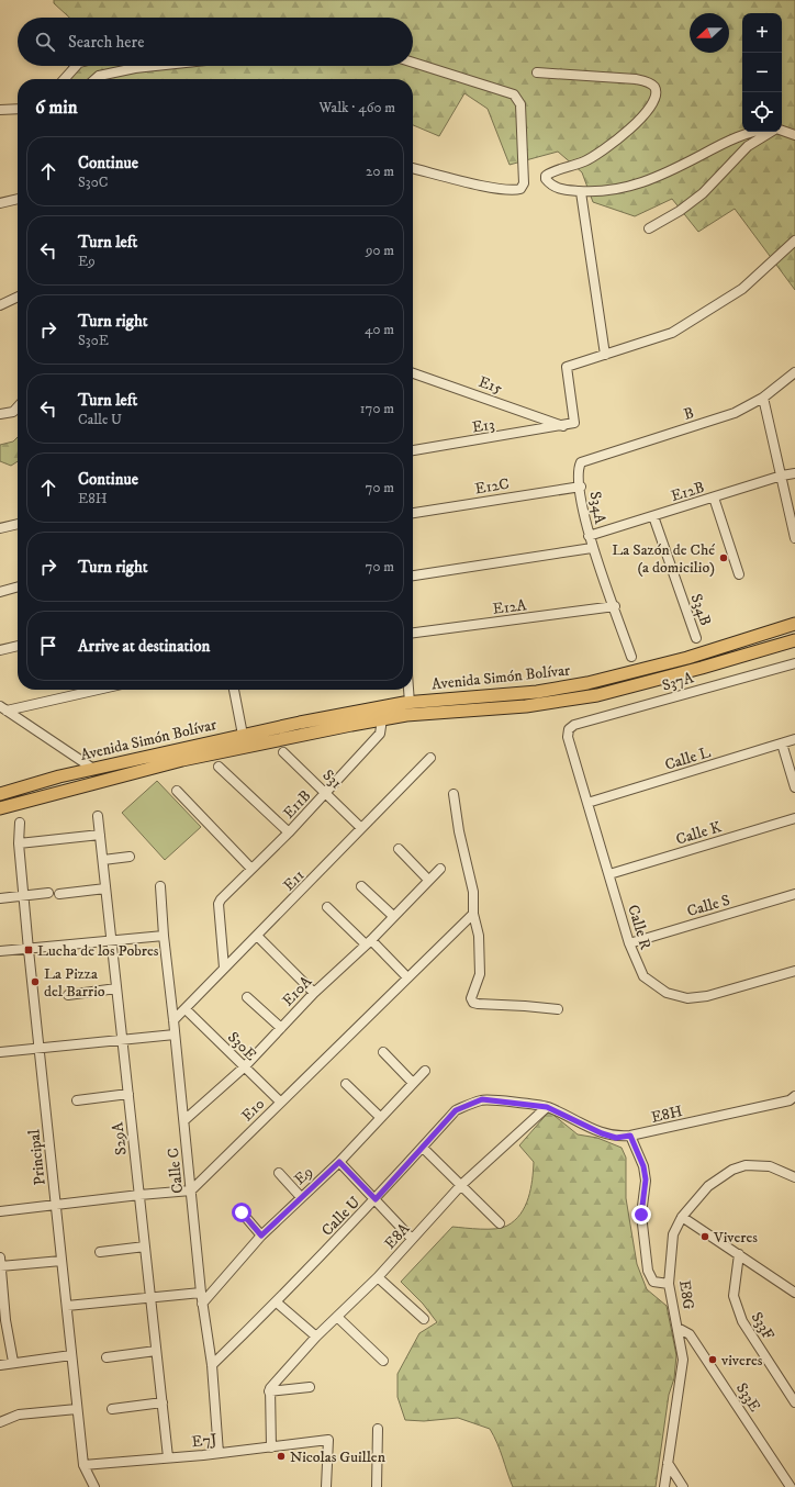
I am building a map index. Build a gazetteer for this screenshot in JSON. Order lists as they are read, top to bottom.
{
  "streets": {
    "highway": ["Avenida Simón Bolívar"],
    "street": [
      "E15",
      "B",
      "E13",
      "E12C",
      "E12B",
      "S34A",
      "E12A",
      "S34B",
      "S37A",
      "Calle L",
      "S31",
      "E11B",
      "Calle K",
      "E11",
      "Calle S",
      "Calle R",
      "E10A",
      "S30E",
      "E10",
      "E8H",
      "S29A",
      "Principal",
      "Calle C",
      "E9",
      "Calle U",
      "E8A",
      "E8G",
      "S33F",
      "S33E",
      "E7J"
    ]
  },
  "crossings": [
    ["E15", "E13"],
    ["B", "S34A"],
    ["E12C", "S34A"],
    ["E12B", "S34A"],
    ["E12B", "S34B"],
    ["S34A", "E12A"],
    ["Avenida Simón Bolívar", "E11B"],
    ["S37A", "Calle R"],
    ["Calle L", "Calle R"],
    ["S31", "E11B"],
    ["S31", "E11"],
    ["E11B", "E11"],
    ["Calle K", "Calle R"],
    ["E11", "S30E"],
    ["E11", "Calle C"],
    ["Calle S", "Calle R"],
    ["E10A", "S30E"],
    ["E10A", "Calle C"],
    ["S30E", "E10"],
    ["E10", "Calle C"],
    ["E8H", "Calle U"],
    ["E8H", "E8A"],
    ["S29A", "E7J"],
    ["Principal", "E7J"],
    ["Calle C", "E9"],
    ["Calle C", "Calle U"],
    ["Calle C", "E7J"],
    ["Calle U", "E8A"],
    ["E8G", "S33E"]
  ],
  "places": {
    "other": [
      "La Sazón de Ché (a domicilio)",
      "La Pizza del Barrio",
      "Viveres",
      "viveres",
      "Nicolas Guillen"
    ],
    "transit": ["Lucha de los Pobres"]
  },
  "north": "left",
  "page": {
    "map_buttons": ["+", "−"],
    "search": "Search here",
    "heading": ["6 min", "Walk · 460 m"],
    "list": [
      ["Continue", "S30C", "20 m"],
      ["Turn left", "E9", "90 m"],
      ["Turn right", "S30E", "40 m"],
      ["Turn left", "Calle U", "170 m"],
      ["Continue", "E8H", "70 m"],
      ["Turn right", "70 m"],
      "Arrive at destination"
    ]
  }
}
